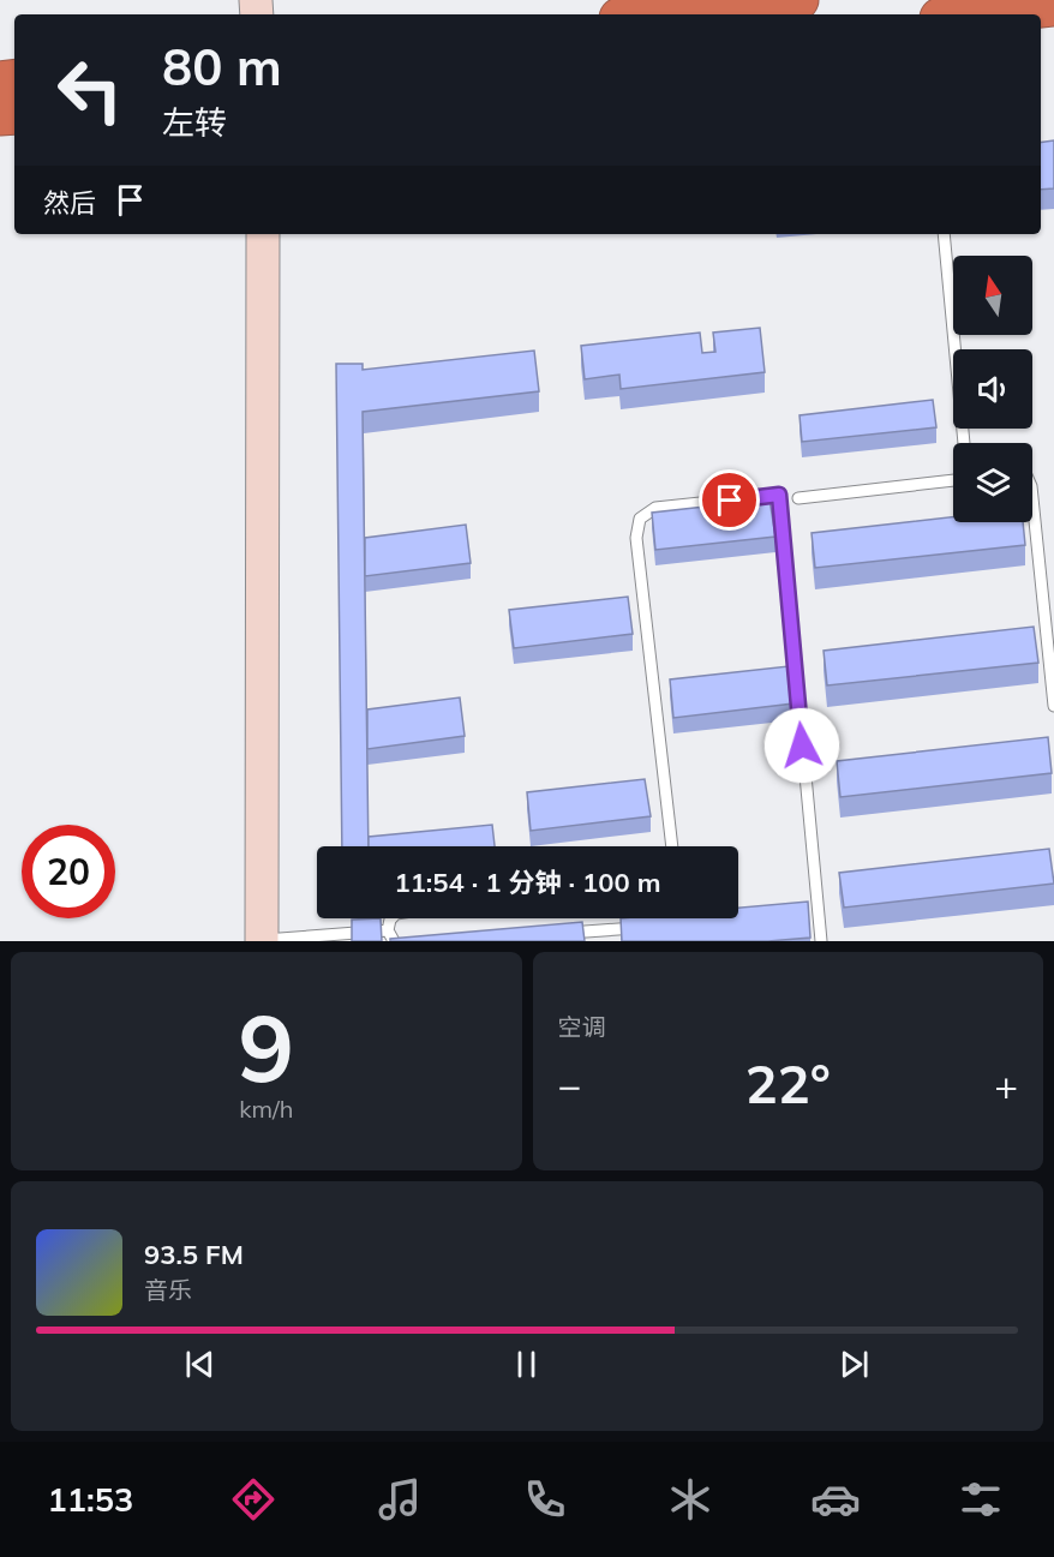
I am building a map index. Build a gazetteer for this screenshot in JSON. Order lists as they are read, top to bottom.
{
  "north": "top",
  "page": {
    "turn": ["80 m", "左转"],
    "then": "然后",
    "limit": "20",
    "trip": "11:54 · 1 分钟 · 100 m",
    "tile": [
      ["9", "km/h"],
      "空调"
    ],
    "heat": ["−", "22°", "+"],
    "song": ["93.5 FM", "音乐"],
    "tabs": "11:53"
  }
}
